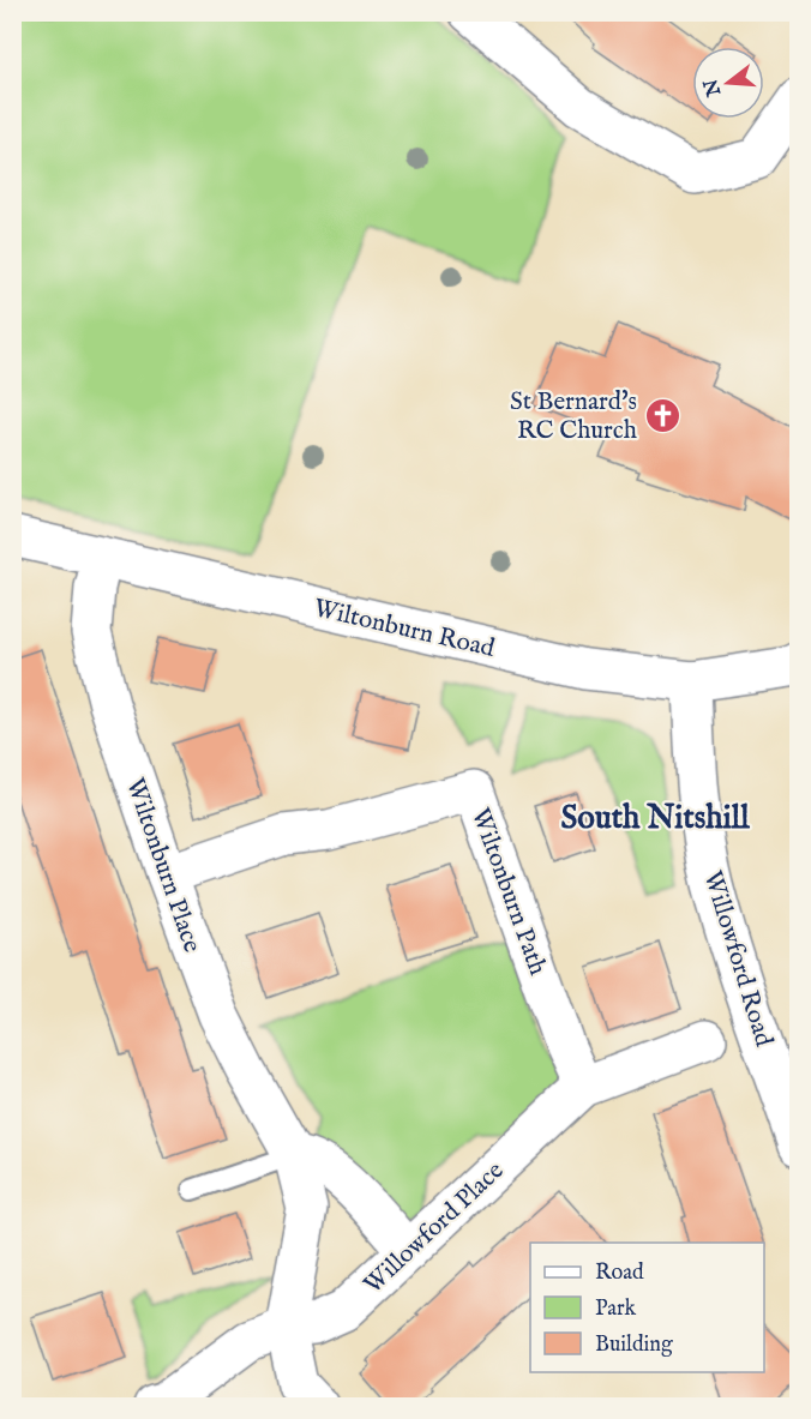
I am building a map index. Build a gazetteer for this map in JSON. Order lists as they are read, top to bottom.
{
  "streets": {
    "street": [
      "Wiltonburn Road",
      "Wiltonburn Place",
      "Wiltonburn Path",
      "Willowford Road",
      "Willowford Place"
    ]
  },
  "crossings": [
    ["Wiltonburn Road", "Wiltonburn Place"],
    ["Wiltonburn Road", "Willowford Road"],
    ["Wiltonburn Place", "Wiltonburn Path"],
    ["Wiltonburn Place", "Willowford Place"],
    ["Wiltonburn Path", "Willowford Place"]
  ],
  "districts": ["South Nitshill"],
  "places": {
    "church": ["St Bernard's RC Church"]
  },
  "legend": ["Road", "Park", "Building"],
  "north": "left"
}
